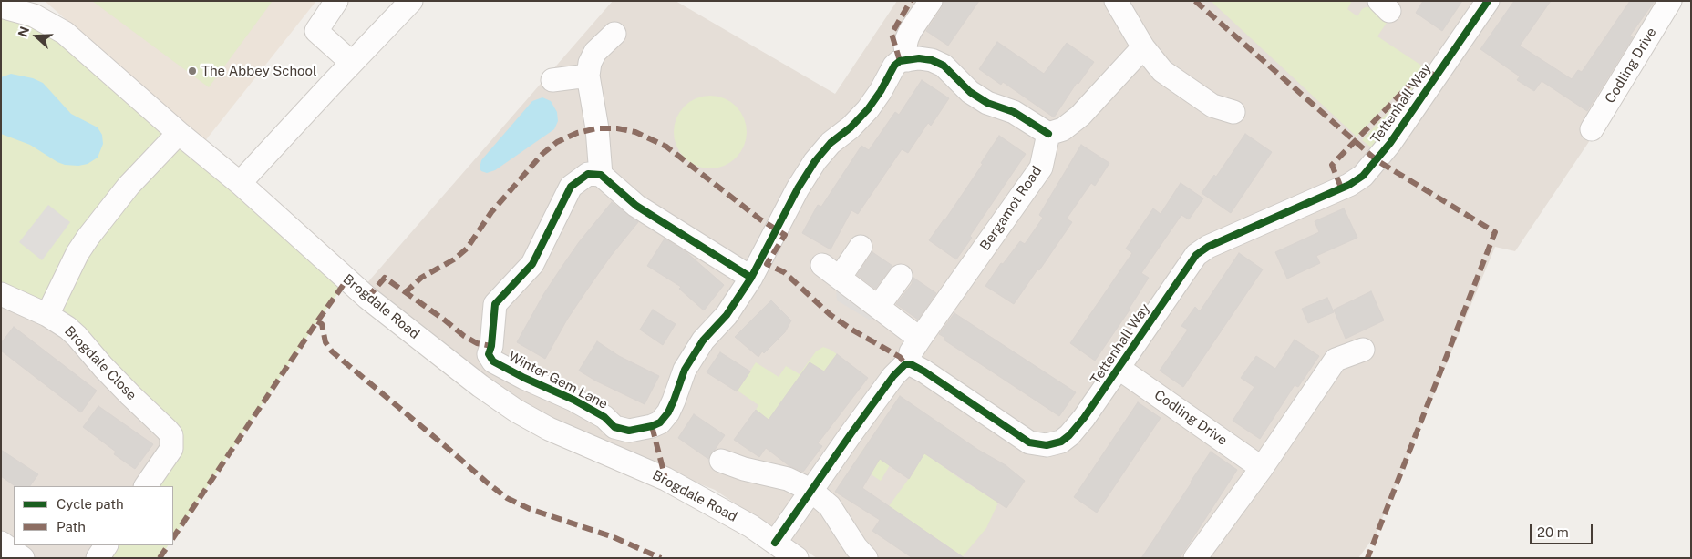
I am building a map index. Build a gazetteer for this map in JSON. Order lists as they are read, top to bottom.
{
  "streets": {
    "street": [
      "Codling Drive",
      "Tettenhall Way",
      "Bergamot Road",
      "Brogdale Road",
      "Brogdale Close",
      "Winter Gem Lane"
    ]
  },
  "crossings": [
    ["Codling Drive", "Tettenhall Way"],
    ["Tettenhall Way", "Bergamot Road"]
  ],
  "places": ["The Abbey School"],
  "legend": ["Cycle path", "Path"],
  "scale_bar": "20 m",
  "north": "left"
}
